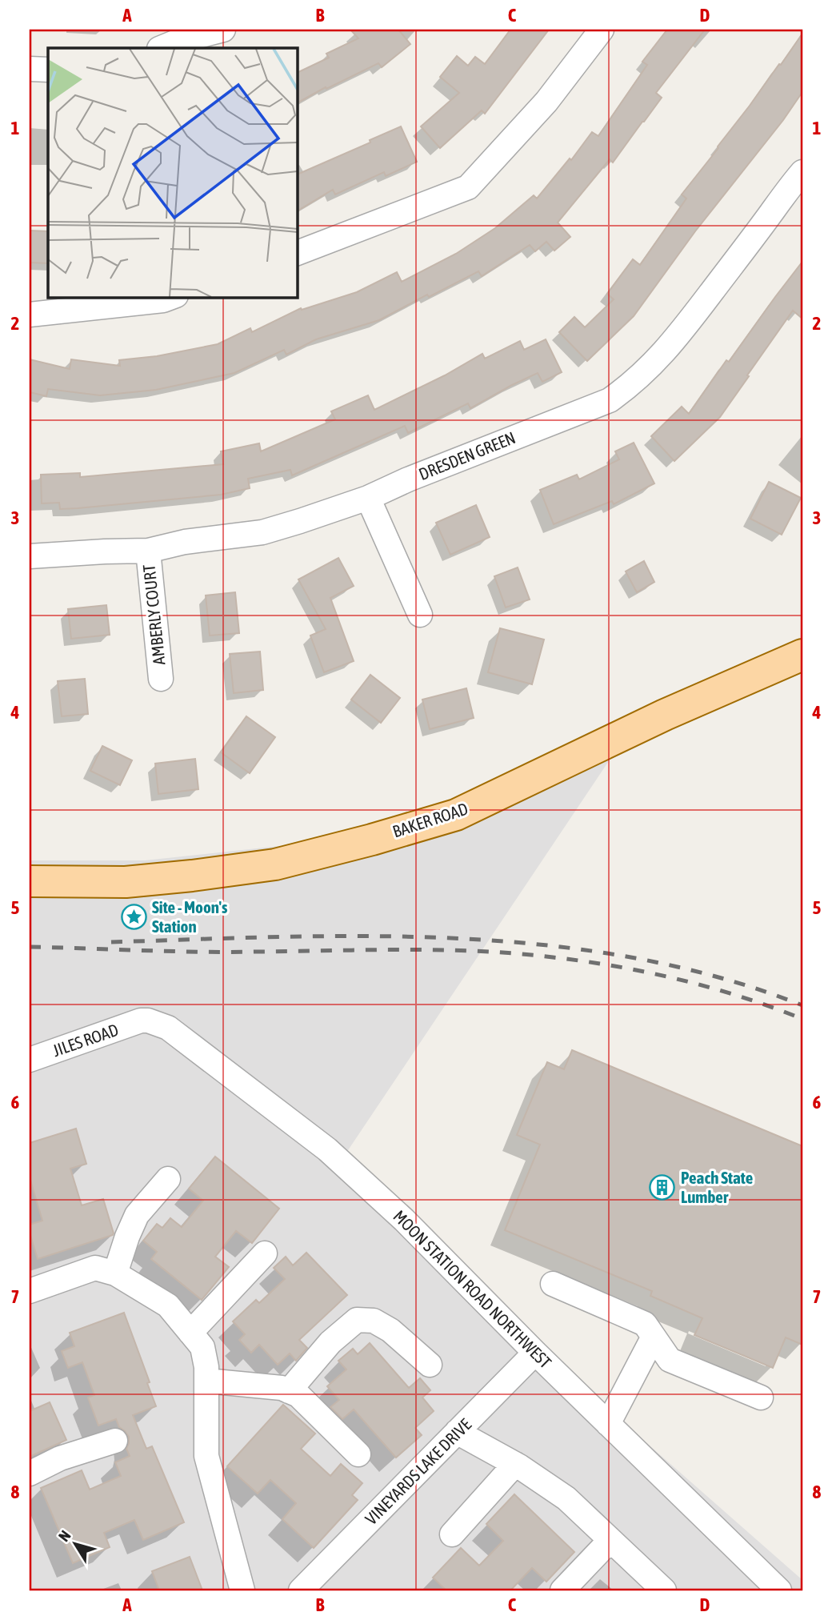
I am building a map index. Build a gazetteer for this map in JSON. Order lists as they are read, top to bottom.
{
  "streets": {
    "main road": ["BAKER ROAD"],
    "street": [
      "DRESDEN GREEN",
      "AMBERLY COURT",
      "JILES ROAD",
      "MOON STATION ROAD NORTHWEST",
      "VINEYARDS LAKE DRIVE"
    ]
  },
  "crossings": [
    ["DRESDEN GREEN", "AMBERLY COURT"],
    ["JILES ROAD", "MOON STATION ROAD NORTHWEST"],
    ["MOON STATION ROAD NORTHWEST", "VINEYARDS LAKE DRIVE"]
  ],
  "places": {
    "place": ["Site - Moon's Station"],
    "building": ["Peach State Lumber"]
  },
  "north": "top left",
  "grid": {
    "columns": [
      "A",
      "B",
      "C",
      "D"
    ],
    "rows": [
      "1",
      "2",
      "3",
      "4",
      "5",
      "6",
      "7",
      "8"
    ]
  }
}
